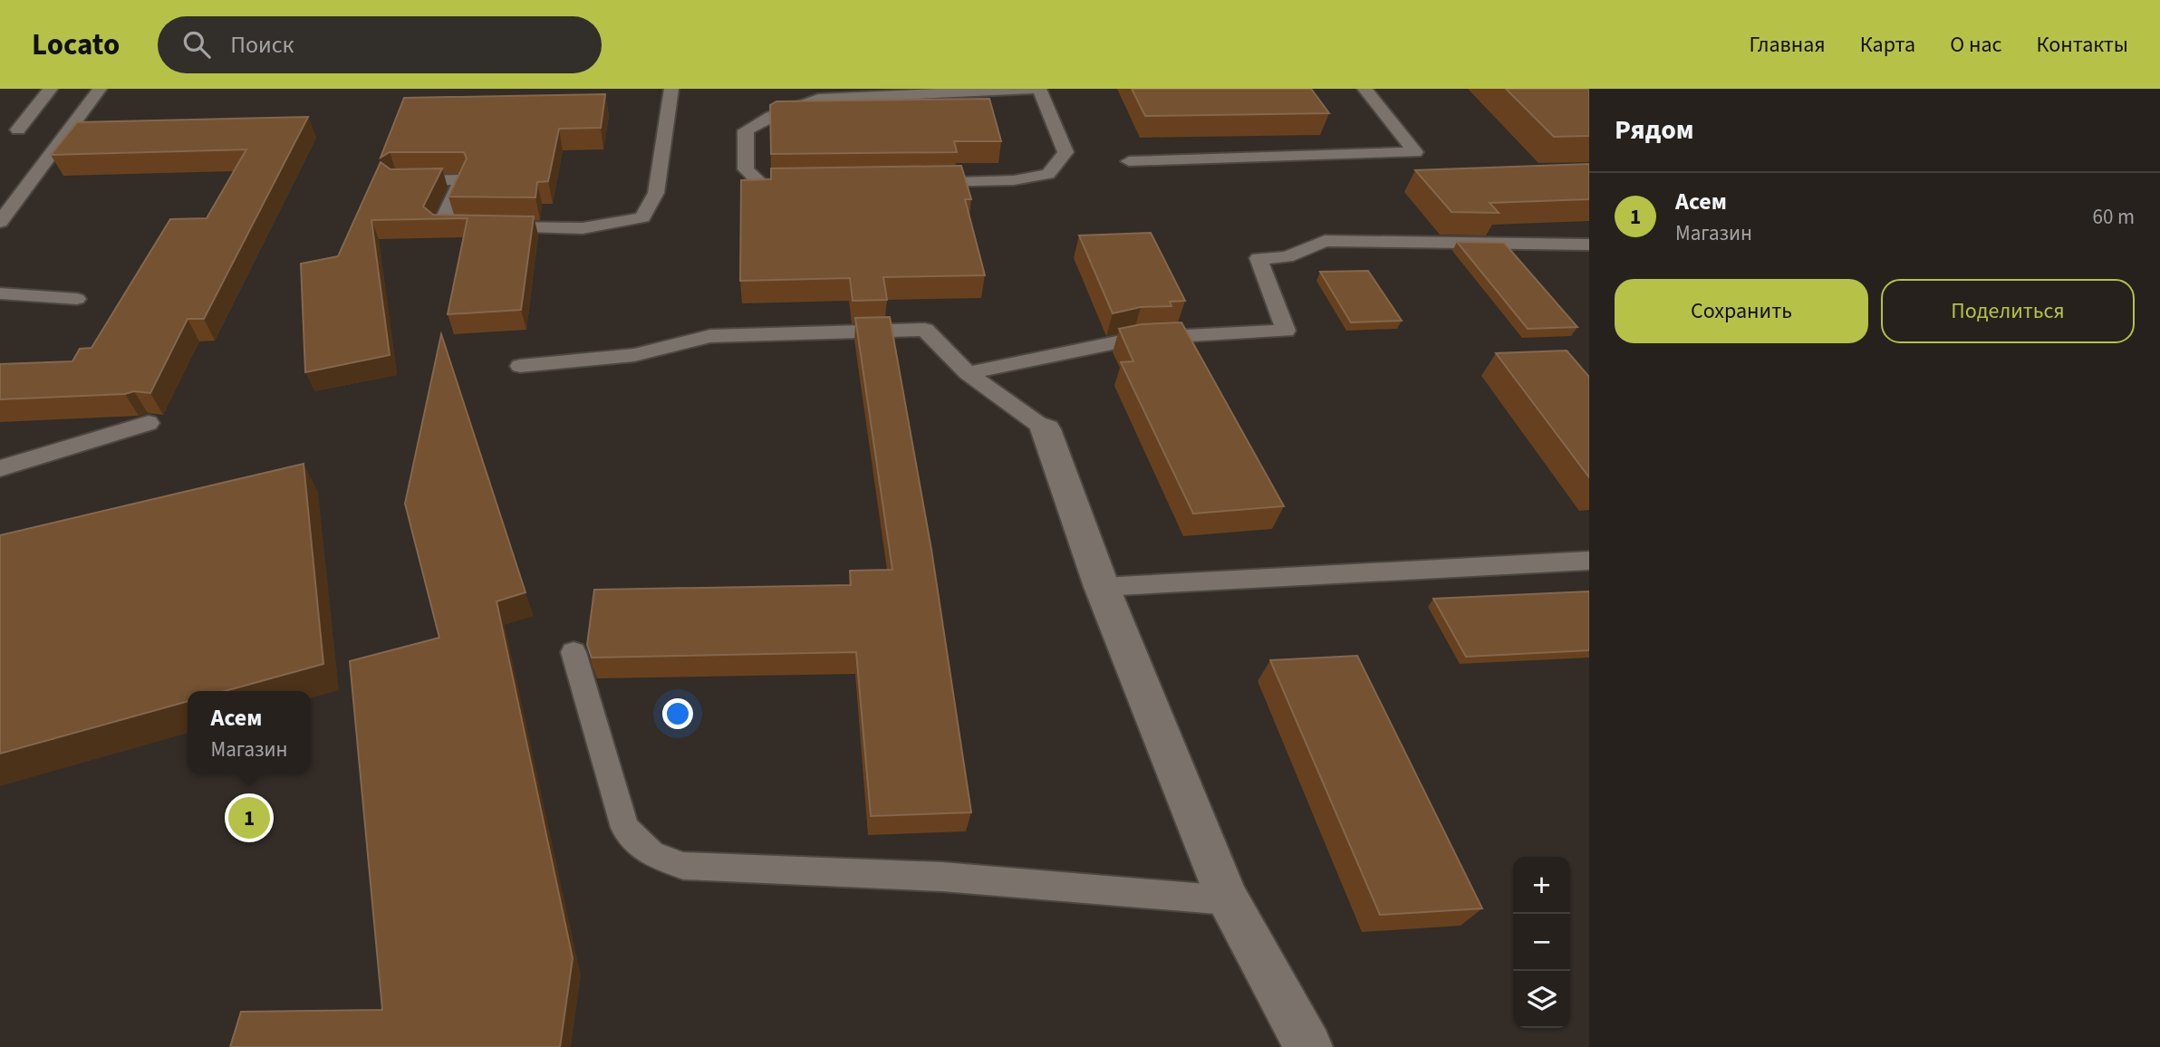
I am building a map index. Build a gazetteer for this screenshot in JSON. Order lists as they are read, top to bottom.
{
  "page": {
    "header": "Locato",
    "search": "Поиск",
    "nav": [
      "Главная",
      "Карта",
      "О нас",
      "Контакты"
    ],
    "heading": "Рядом",
    "list": [
      {
        "mark": "1",
        "name": "Асем",
        "note": "Магазин",
        "value": "60 m"
      }
    ],
    "buttons": ["Сохранить", "Поделиться"],
    "popup": ["Асем", "Магазин"],
    "pins": "1",
    "map_buttons": ["+", "−"]
  }
}
